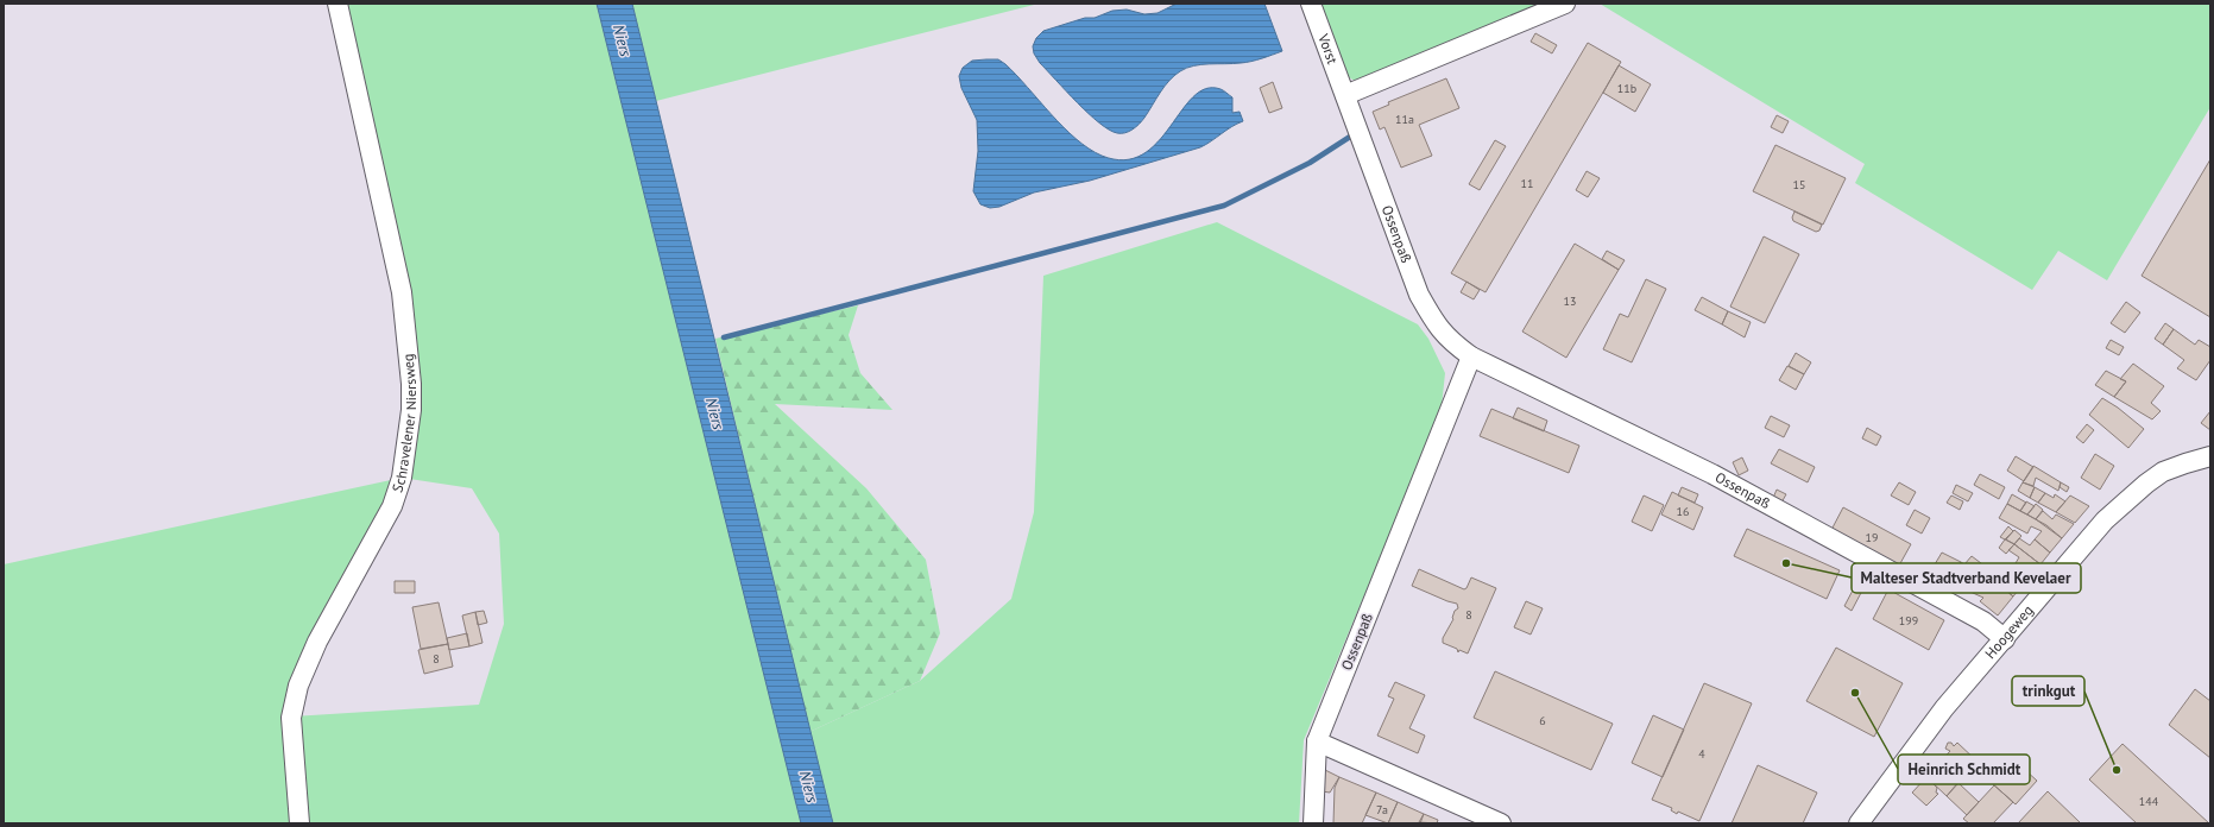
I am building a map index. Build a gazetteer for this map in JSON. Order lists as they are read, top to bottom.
{
  "streets": {
    "street": [
      "Vorst",
      "Ossenpaß",
      "Schravelener Niersweg",
      "Hoogeweg"
    ]
  },
  "crossings": [
    ["Vorst", "Ossenpaß"],
    ["Ossenpaß", "Hoogeweg"]
  ],
  "water": ["Niers"],
  "places": ["Malteser Stadtverband Kevelaer", "Heinrich Schmidt", "trinkgut"],
  "house_numbers": [
    "11b",
    "11a",
    "11",
    "15",
    "13",
    "16",
    "19",
    "8",
    "199",
    "8",
    "6",
    "4",
    "144",
    "7a"
  ]
}
